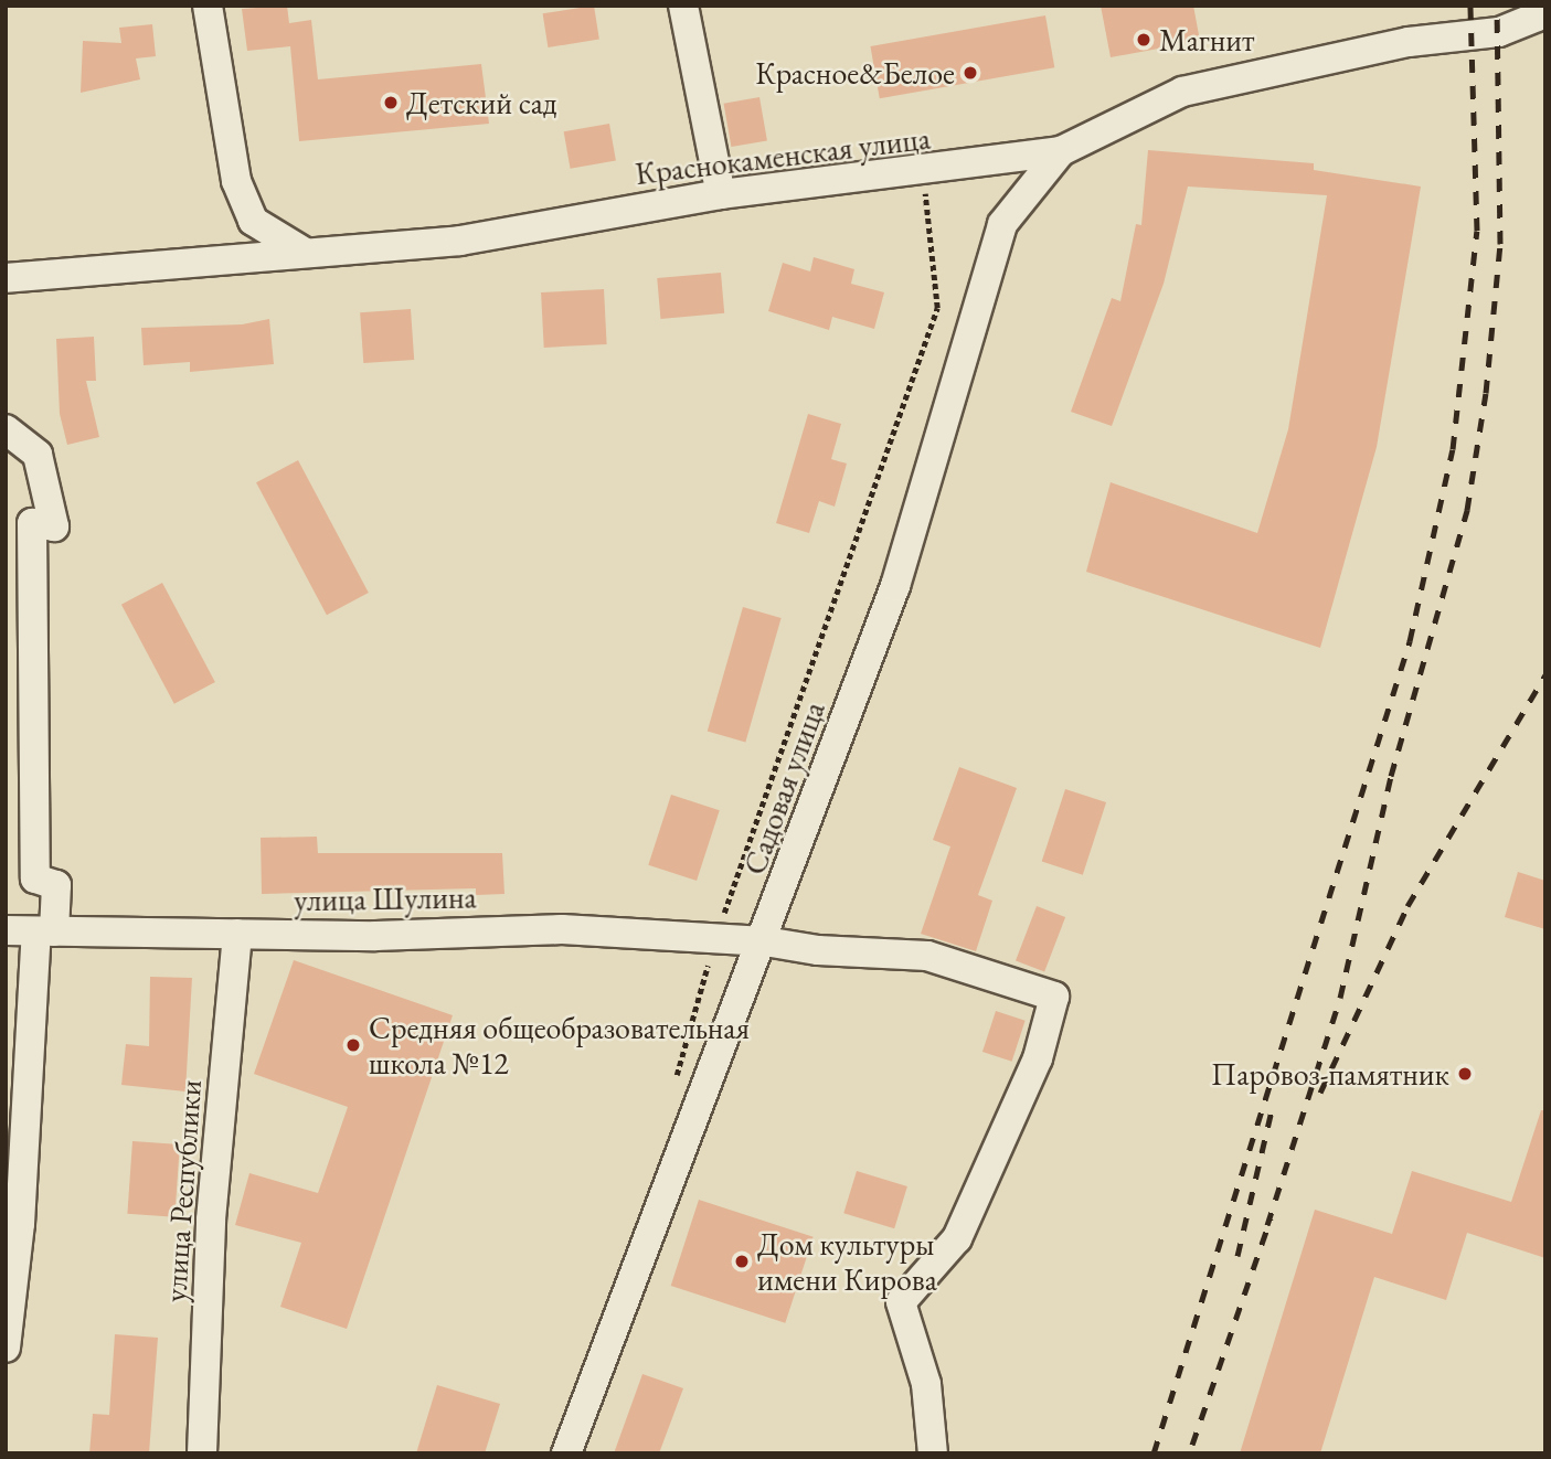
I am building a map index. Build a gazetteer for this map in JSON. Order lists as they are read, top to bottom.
{
  "streets": {
    "street": [
      "Краснокаменская улица",
      "Садовая улица",
      "улица Шулина",
      "улица Республики"
    ]
  },
  "crossings": [
    ["Краснокаменская улица", "Садовая улица"],
    ["Садовая улица", "улица Шулина"],
    ["улица Шулина", "улица Республики"]
  ],
  "places": [
    "Магнит",
    "Красное&Белое",
    "Детский сад",
    "Средняя общеобразовательная школа №12",
    "Паровоз-памятник",
    "Дом культуры имени Кирова"
  ]
}
